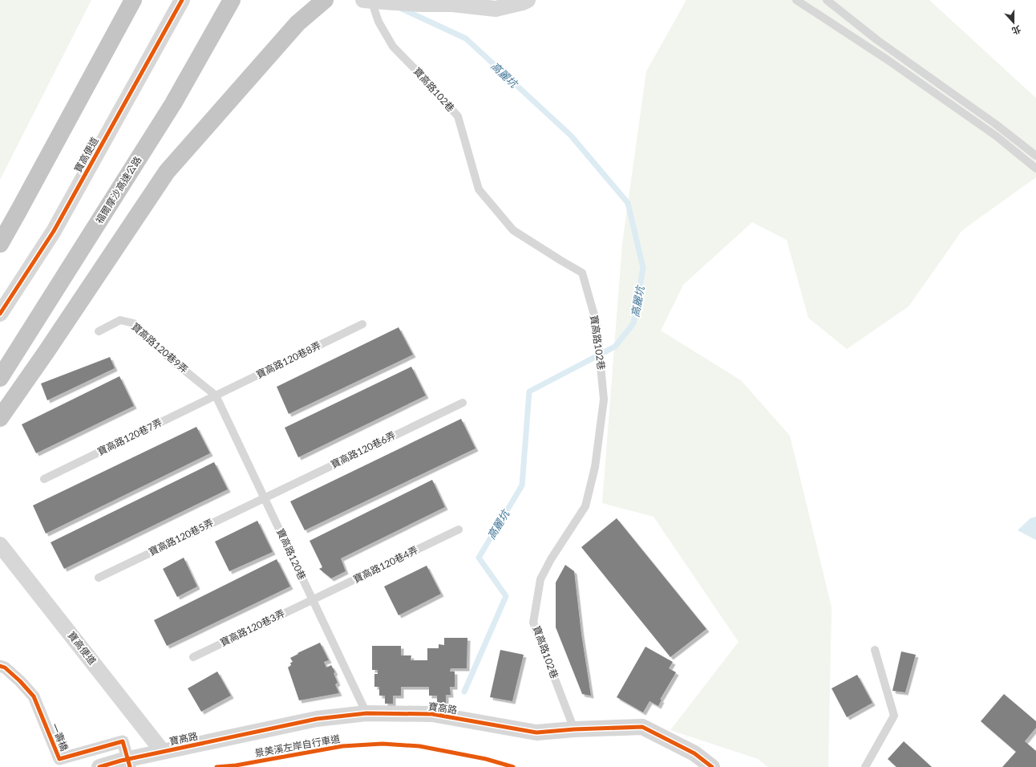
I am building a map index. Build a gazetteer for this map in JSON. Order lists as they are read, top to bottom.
{
  "streets": {
    "highway": ["福爾摩沙高速公路"],
    "street": ["寶高便道", "寶高路", "一壽橋"],
    "lane": [
      "寶高路102巷",
      "寶高路120巷9弄",
      "寶高路120巷8弄",
      "寶高路120巷7弄",
      "寶高路120巷6弄",
      "寶高路120巷5弄",
      "寶高路120巷",
      "寶高路120巷4弄",
      "寶高路120巷3弄"
    ],
    "cycle path": ["景美溪左岸自行車道"]
  },
  "crossings": [
    ["寶高路102巷", "寶高路"],
    ["寶高便道", "寶高路"],
    ["寶高路120巷9弄", "寶高路120巷8弄"],
    ["寶高路120巷9弄", "寶高路120巷7弄"],
    ["寶高路120巷9弄", "寶高路120巷"],
    ["寶高路120巷8弄", "寶高路120巷7弄"],
    ["寶高路120巷8弄", "寶高路120巷"],
    ["寶高路120巷7弄", "寶高路120巷"],
    ["寶高路120巷6弄", "寶高路120巷5弄"],
    ["寶高路120巷6弄", "寶高路120巷"],
    ["寶高路120巷5弄", "寶高路120巷"],
    ["寶高路120巷", "寶高路120巷4弄"],
    ["寶高路120巷", "寶高路120巷3弄"],
    ["寶高路120巷", "寶高路"],
    ["寶高路120巷4弄", "寶高路120巷3弄"],
    ["寶高路", "一壽橋"]
  ],
  "water": ["高麗坑"],
  "north": "bottom"
}
